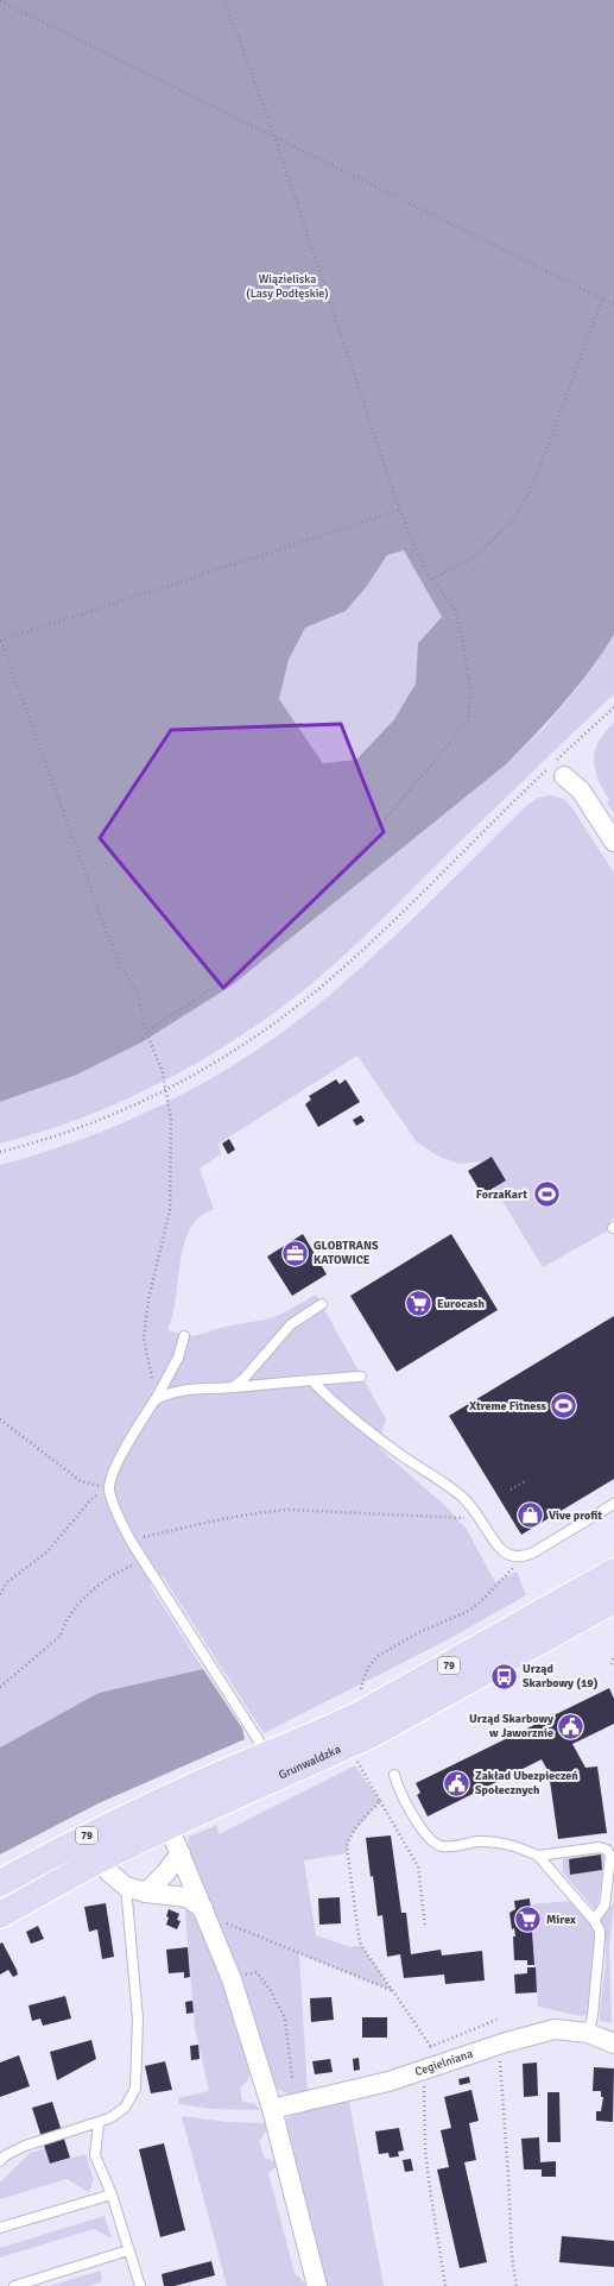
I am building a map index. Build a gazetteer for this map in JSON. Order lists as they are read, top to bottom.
{
  "streets": {
    "main road": ["79", "Grunwaldzka"],
    "street": ["Cegielniana"]
  },
  "parks": ["Wiązieliska (Lasy Podłęskie)"],
  "places": {
    "sports": ["ForzaKart", "Xtreme Fitness"],
    "office": ["GLOBTRANS KATOWICE"],
    "supermarket": ["Eurocash", "Mirex"],
    "shop": ["Vive profit"],
    "bus stop": ["Urząd Skarbowy (19)"],
    "public building": ["Urząd Skarbowy w Jaworznie", "Zakład Ubezpieczeń Społecznych"]
  }
}
